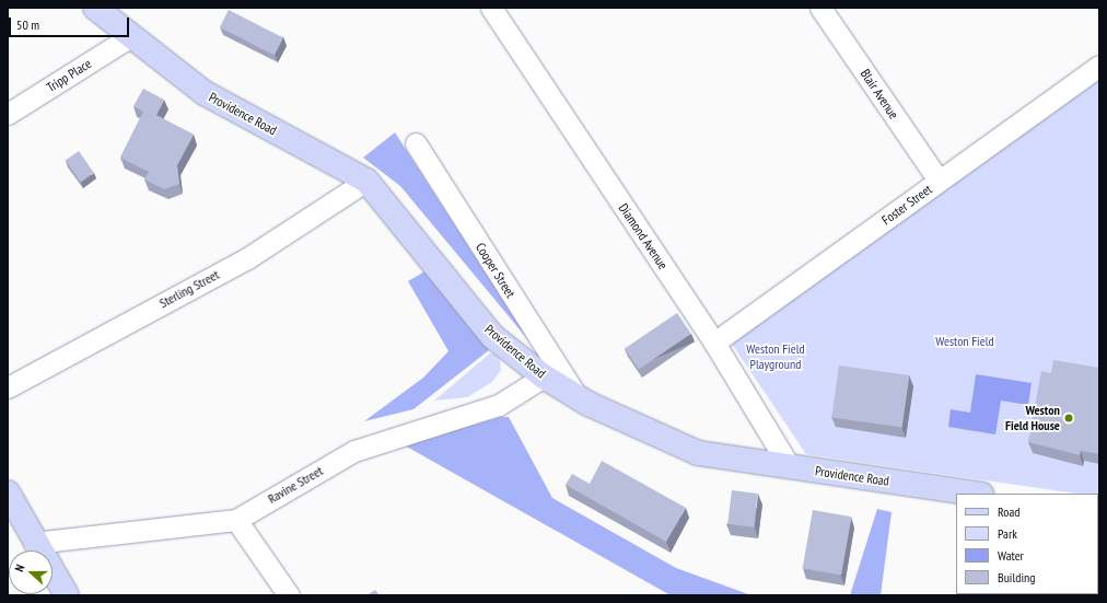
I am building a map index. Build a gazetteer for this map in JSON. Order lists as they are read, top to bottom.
{
  "streets": {
    "main road": ["Providence Road"],
    "street": [
      "Tripp Place",
      "Blair Avenue",
      "Foster Street",
      "Diamond Avenue",
      "Cooper Street",
      "Sterling Street",
      "Ravine Street"
    ]
  },
  "crossings": [
    ["Tripp Place", "Providence Road"],
    ["Blair Avenue", "Foster Street"],
    ["Providence Road", "Diamond Avenue"],
    ["Providence Road", "Cooper Street"],
    ["Providence Road", "Sterling Street"],
    ["Providence Road", "Ravine Street"],
    ["Foster Street", "Diamond Avenue"]
  ],
  "parks": ["Weston Field", "Weston Field Playground"],
  "places": ["Weston Field House"],
  "legend": [
    "Road",
    "Park",
    "Water",
    "Building"
  ],
  "scale_bar": "50 m",
  "north": "left"
}
